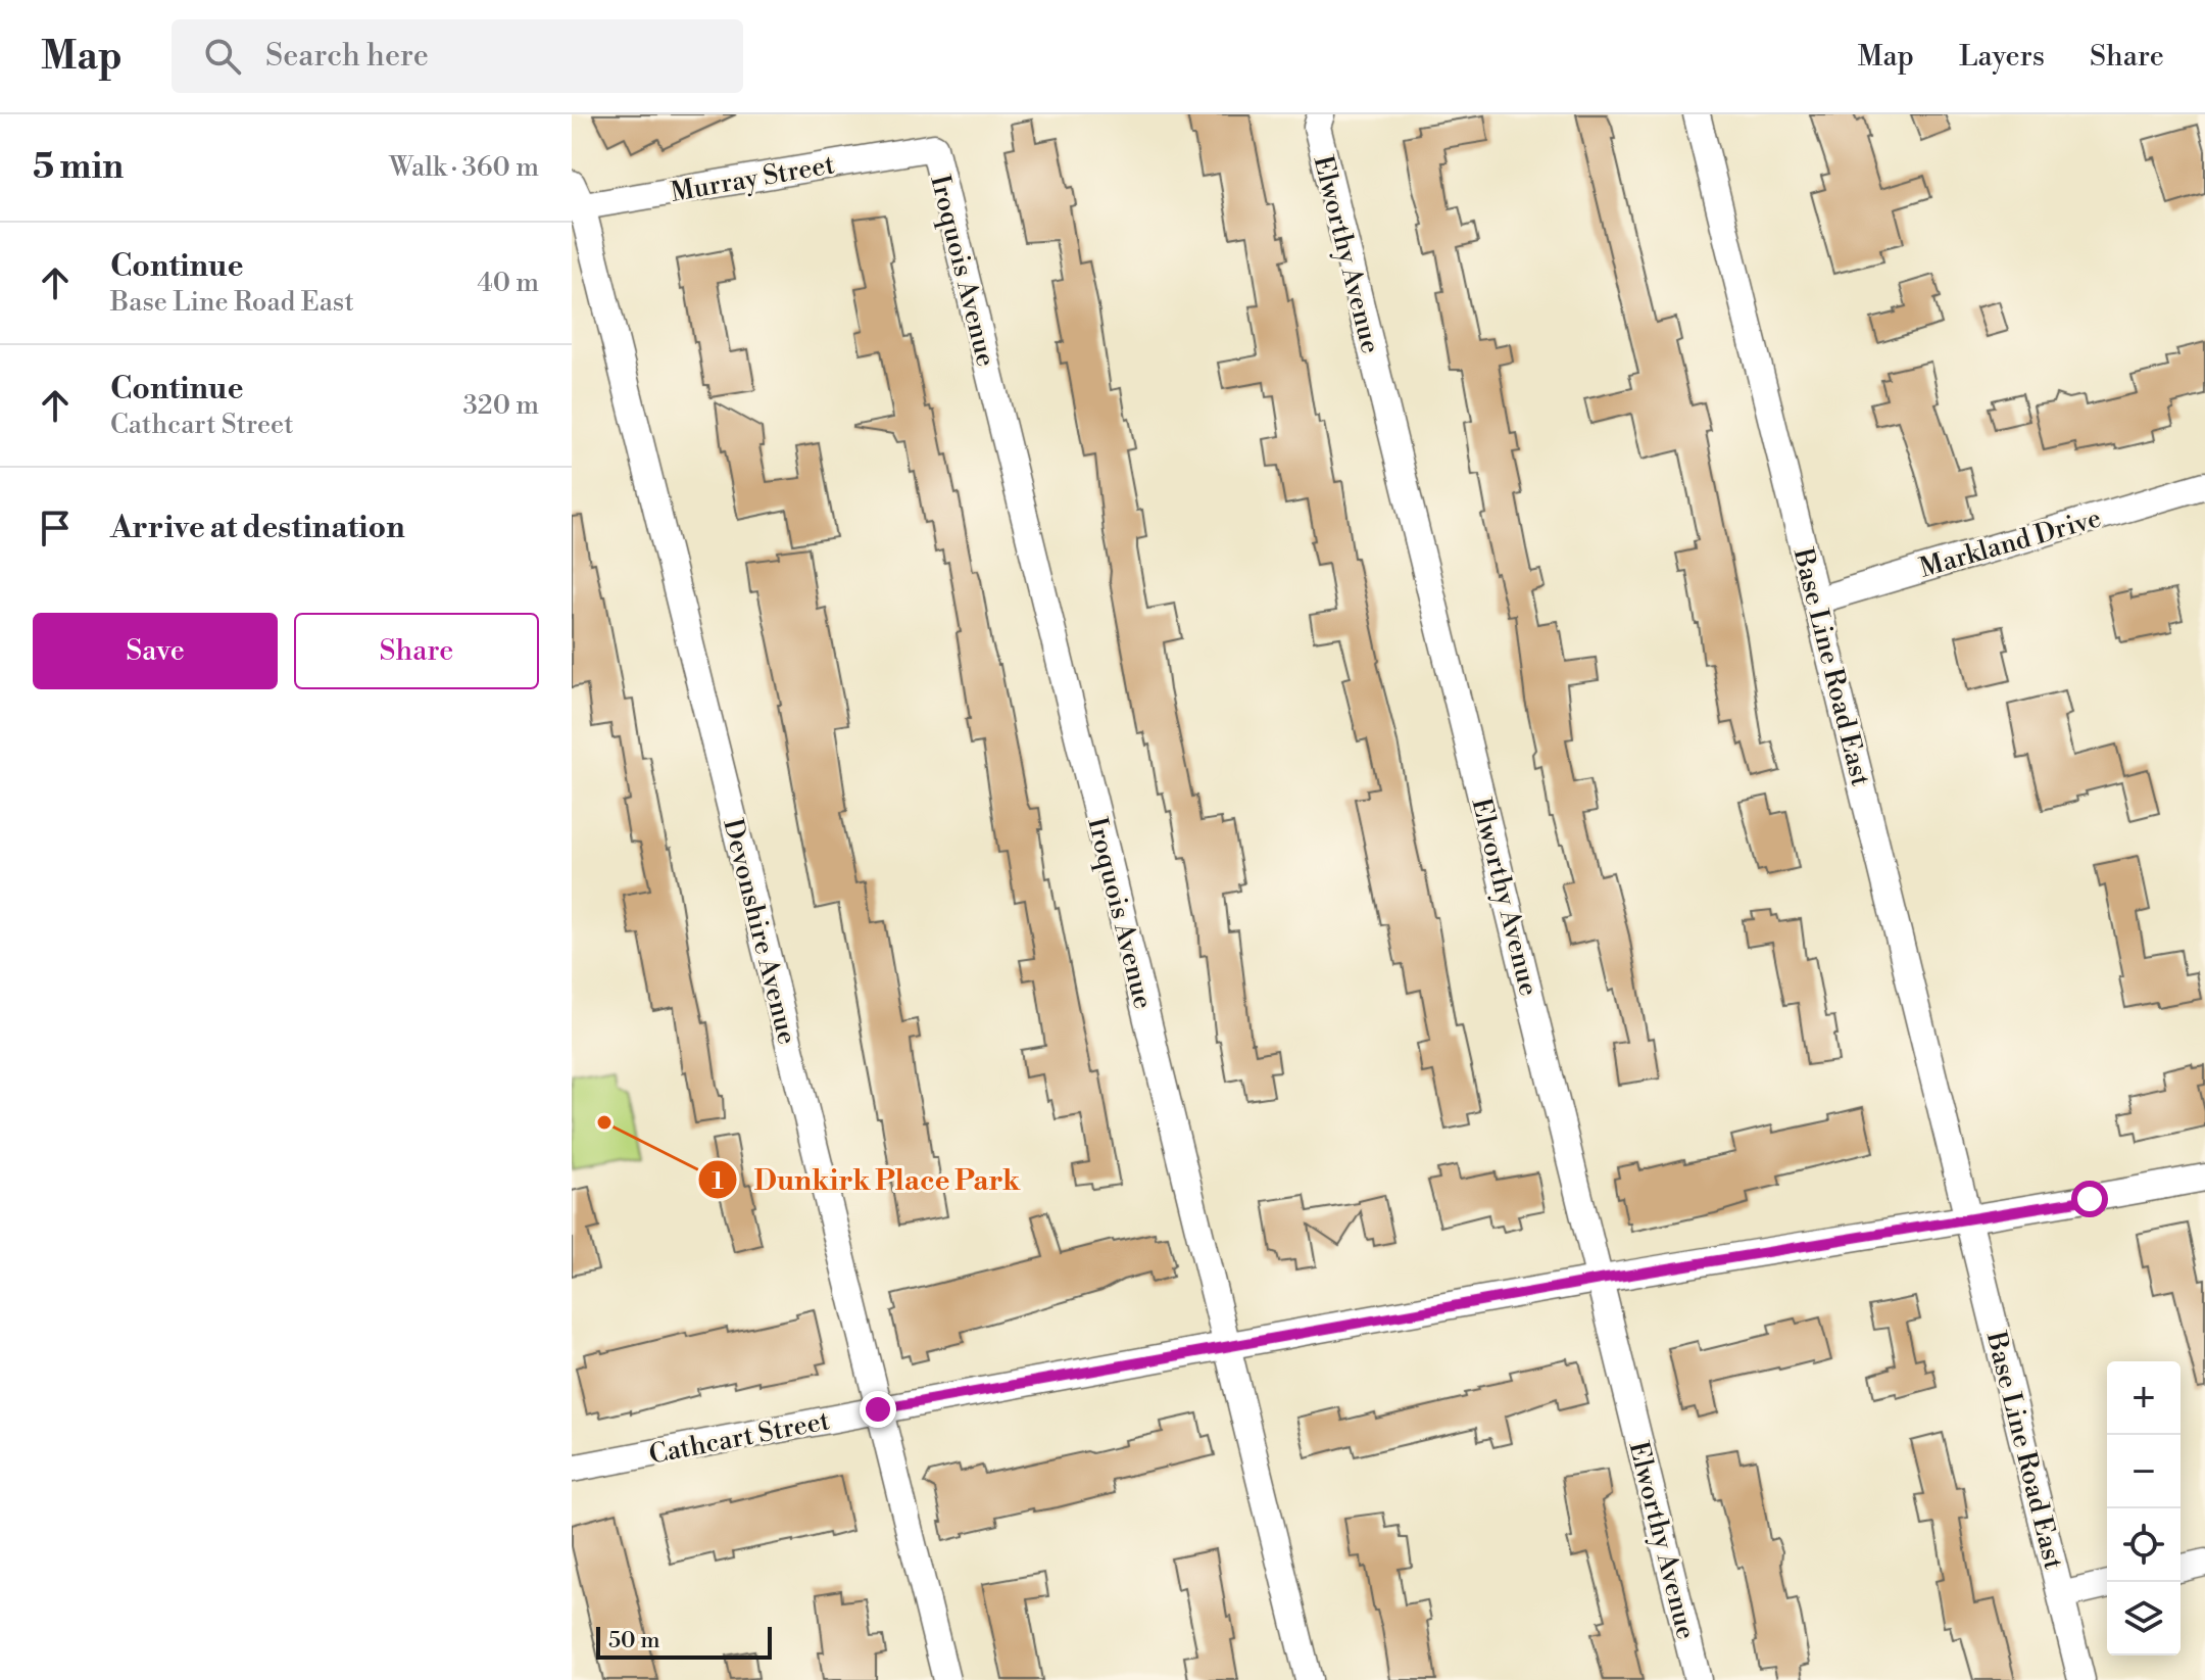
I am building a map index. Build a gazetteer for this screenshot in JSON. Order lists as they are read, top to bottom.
{
  "streets": {
    "street": [
      "Murray Street",
      "Elworthy Avenue",
      "Iroquois Avenue",
      "Markland Drive",
      "Base Line Road East",
      "Devonshire Avenue",
      "Cathcart Street"
    ]
  },
  "crossings": [
    ["Murray Street", "Iroquois Avenue"],
    ["Murray Street", "Devonshire Avenue"],
    ["Elworthy Avenue", "Cathcart Street"],
    ["Iroquois Avenue", "Cathcart Street"],
    ["Markland Drive", "Base Line Road East"],
    ["Base Line Road East", "Cathcart Street"],
    ["Devonshire Avenue", "Cathcart Street"]
  ],
  "places": ["Dunkirk Place Park"],
  "scale_bar": "50 m",
  "page": {
    "header": "Map",
    "search": "Search here",
    "nav": ["Map", "Layers", "Share"],
    "heading": ["5 min", "Walk · 360 m"],
    "list": [
      ["Continue", "Base Line Road East", "40 m"],
      ["Continue", "Cathcart Street", "320 m"],
      "Arrive at destination"
    ],
    "buttons": ["Save", "Share"],
    "map_buttons": ["+", "−"],
    "scale": "50 m"
  }
}
